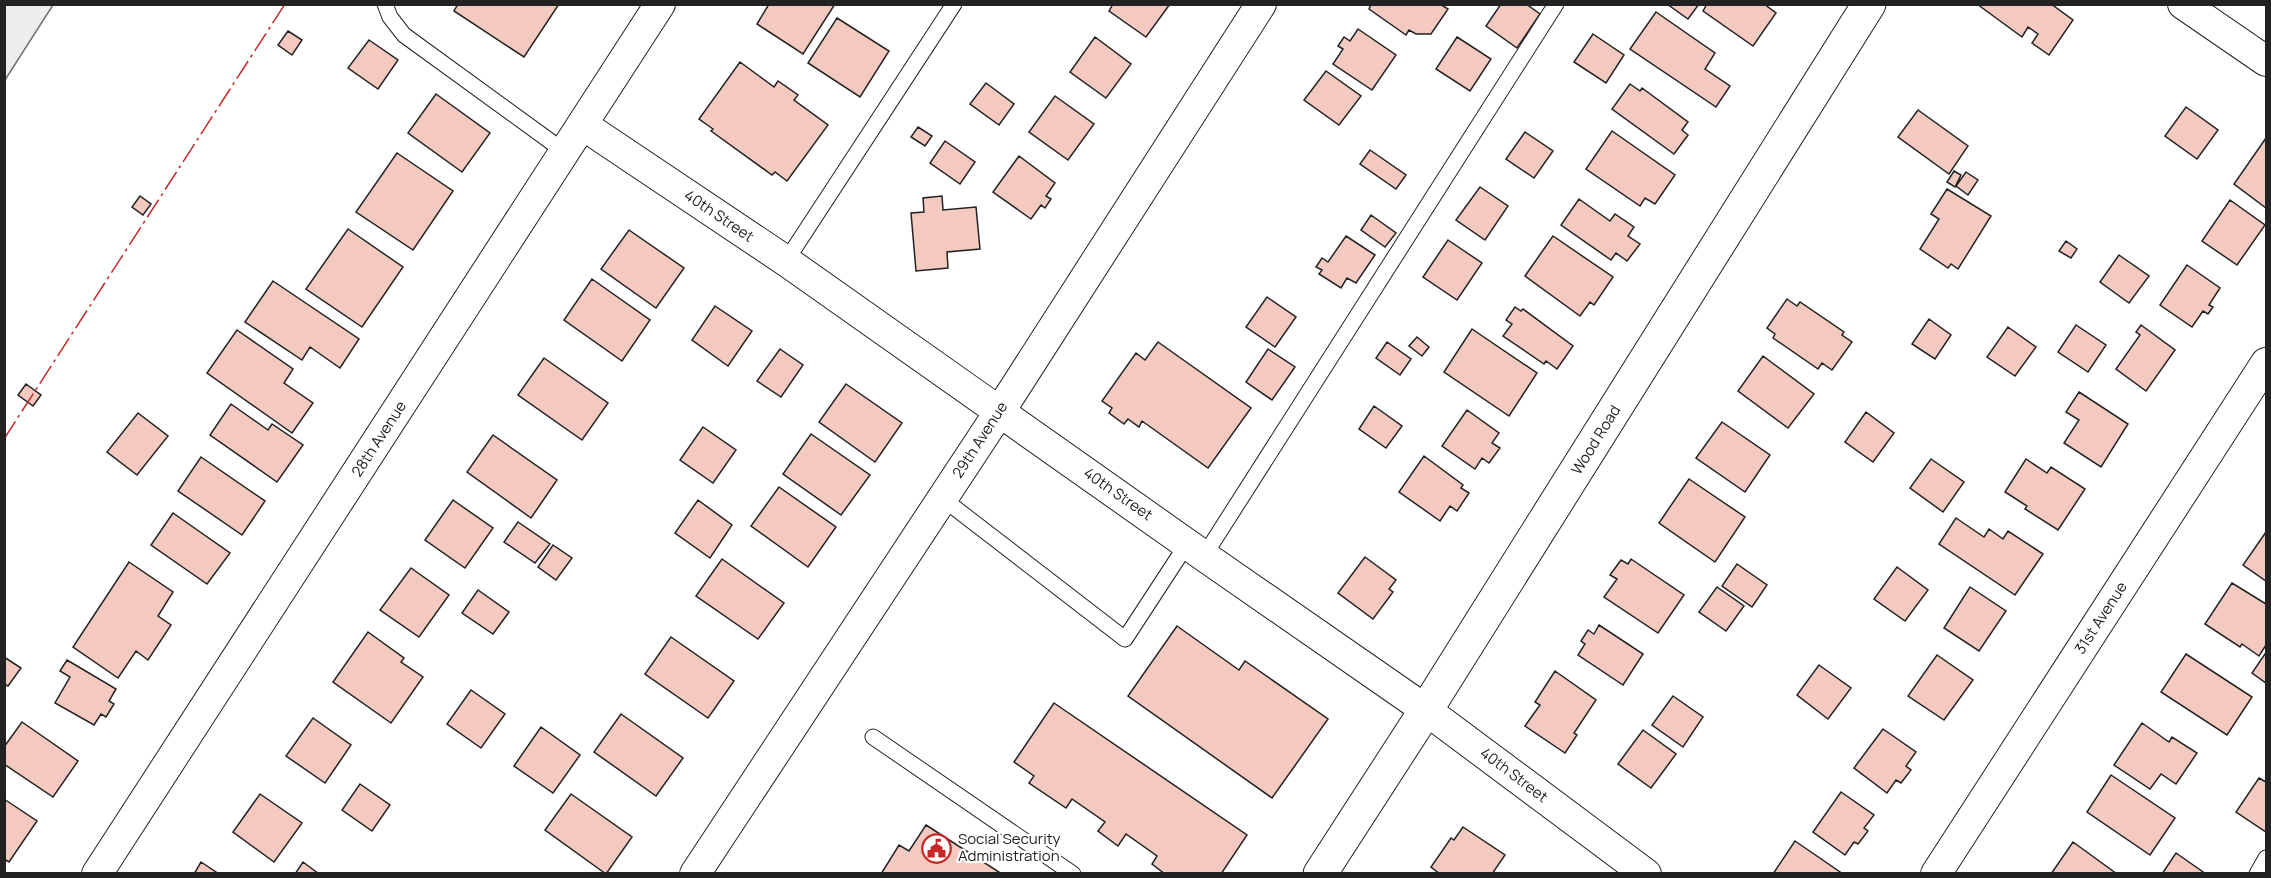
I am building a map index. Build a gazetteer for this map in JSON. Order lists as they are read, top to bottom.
{
  "streets": {
    "street": [
      "40th Street",
      "28th Avenue",
      "29th Avenue",
      "Wood Road",
      "31st Avenue"
    ]
  },
  "crossings": [
    ["40th Street", "28th Avenue"],
    ["40th Street", "29th Avenue"],
    ["40th Street", "Wood Road"]
  ],
  "places": {
    "public building": ["Social Security Administration"]
  }
}
